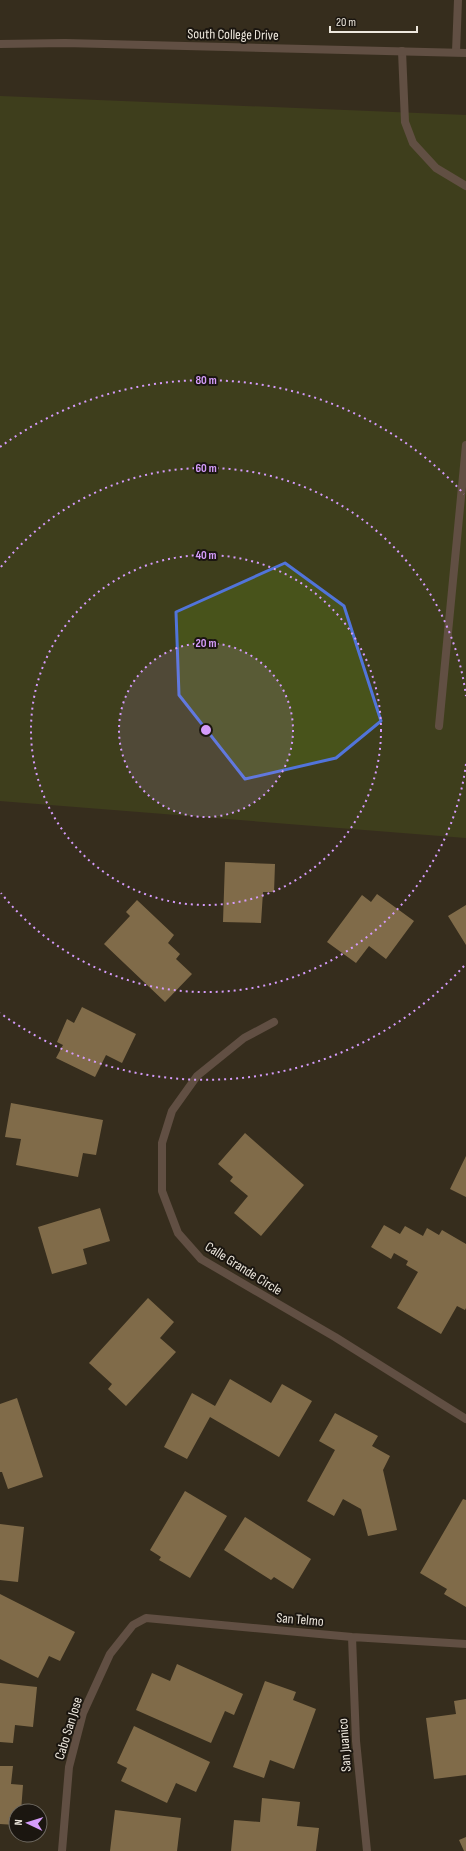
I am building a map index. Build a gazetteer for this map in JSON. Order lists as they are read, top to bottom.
{
  "streets": {
    "street": [
      "South College Drive",
      "Calle Grande Circle",
      "San Telmo",
      "Cabo San Jose",
      "San Juanico"
    ]
  },
  "crossings": [
    ["San Telmo", "Cabo San Jose"],
    ["San Telmo", "San Juanico"]
  ],
  "scale_bar": "20 m",
  "north": "left",
  "rings": [
    "80 m",
    "60 m",
    "40 m",
    "20 m"
  ]
}
